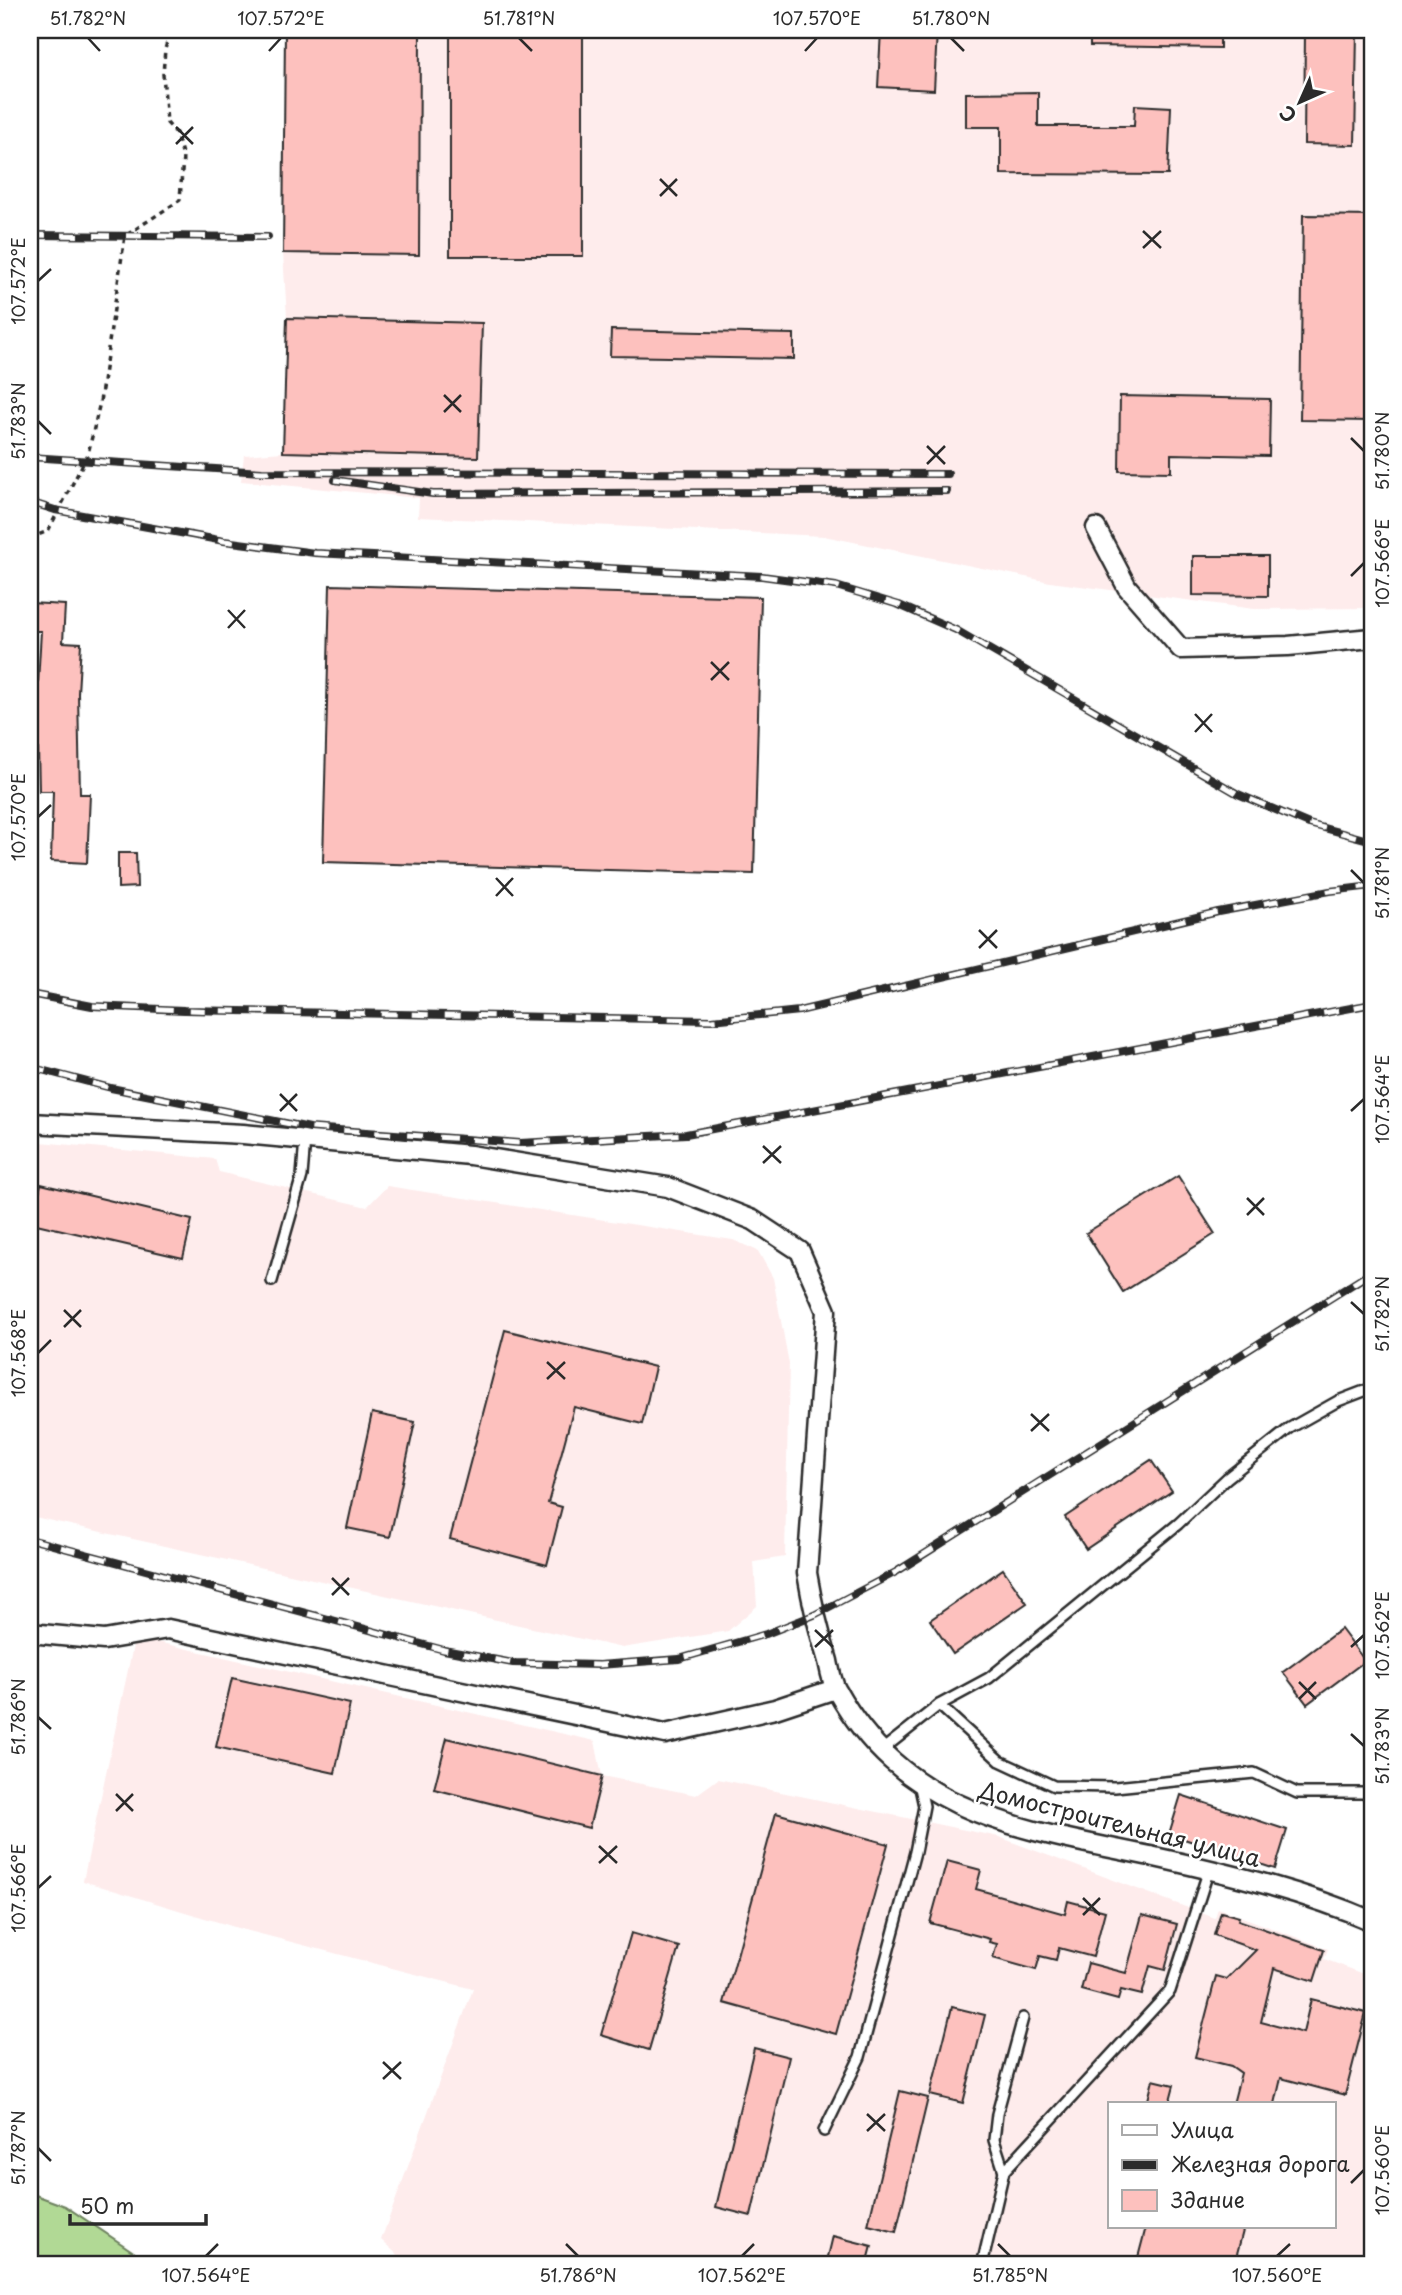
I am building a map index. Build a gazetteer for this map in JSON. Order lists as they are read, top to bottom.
{
  "streets": {
    "street": ["Домостроительная улица"]
  },
  "legend": ["Улица", "Железная дорога", "Здание"],
  "scale_bar": "50 m",
  "north": "bottom left",
  "coordinates": [
    "51.782°N",
    "107.572°E",
    "51.781°N",
    "107.570°E",
    "51.780°N",
    "51.783°N",
    "107.566°E",
    "107.564°E",
    "107.568°E",
    "107.562°E",
    "51.786°N",
    "51.787°N",
    "107.560°E",
    "51.785°N"
  ]
}
